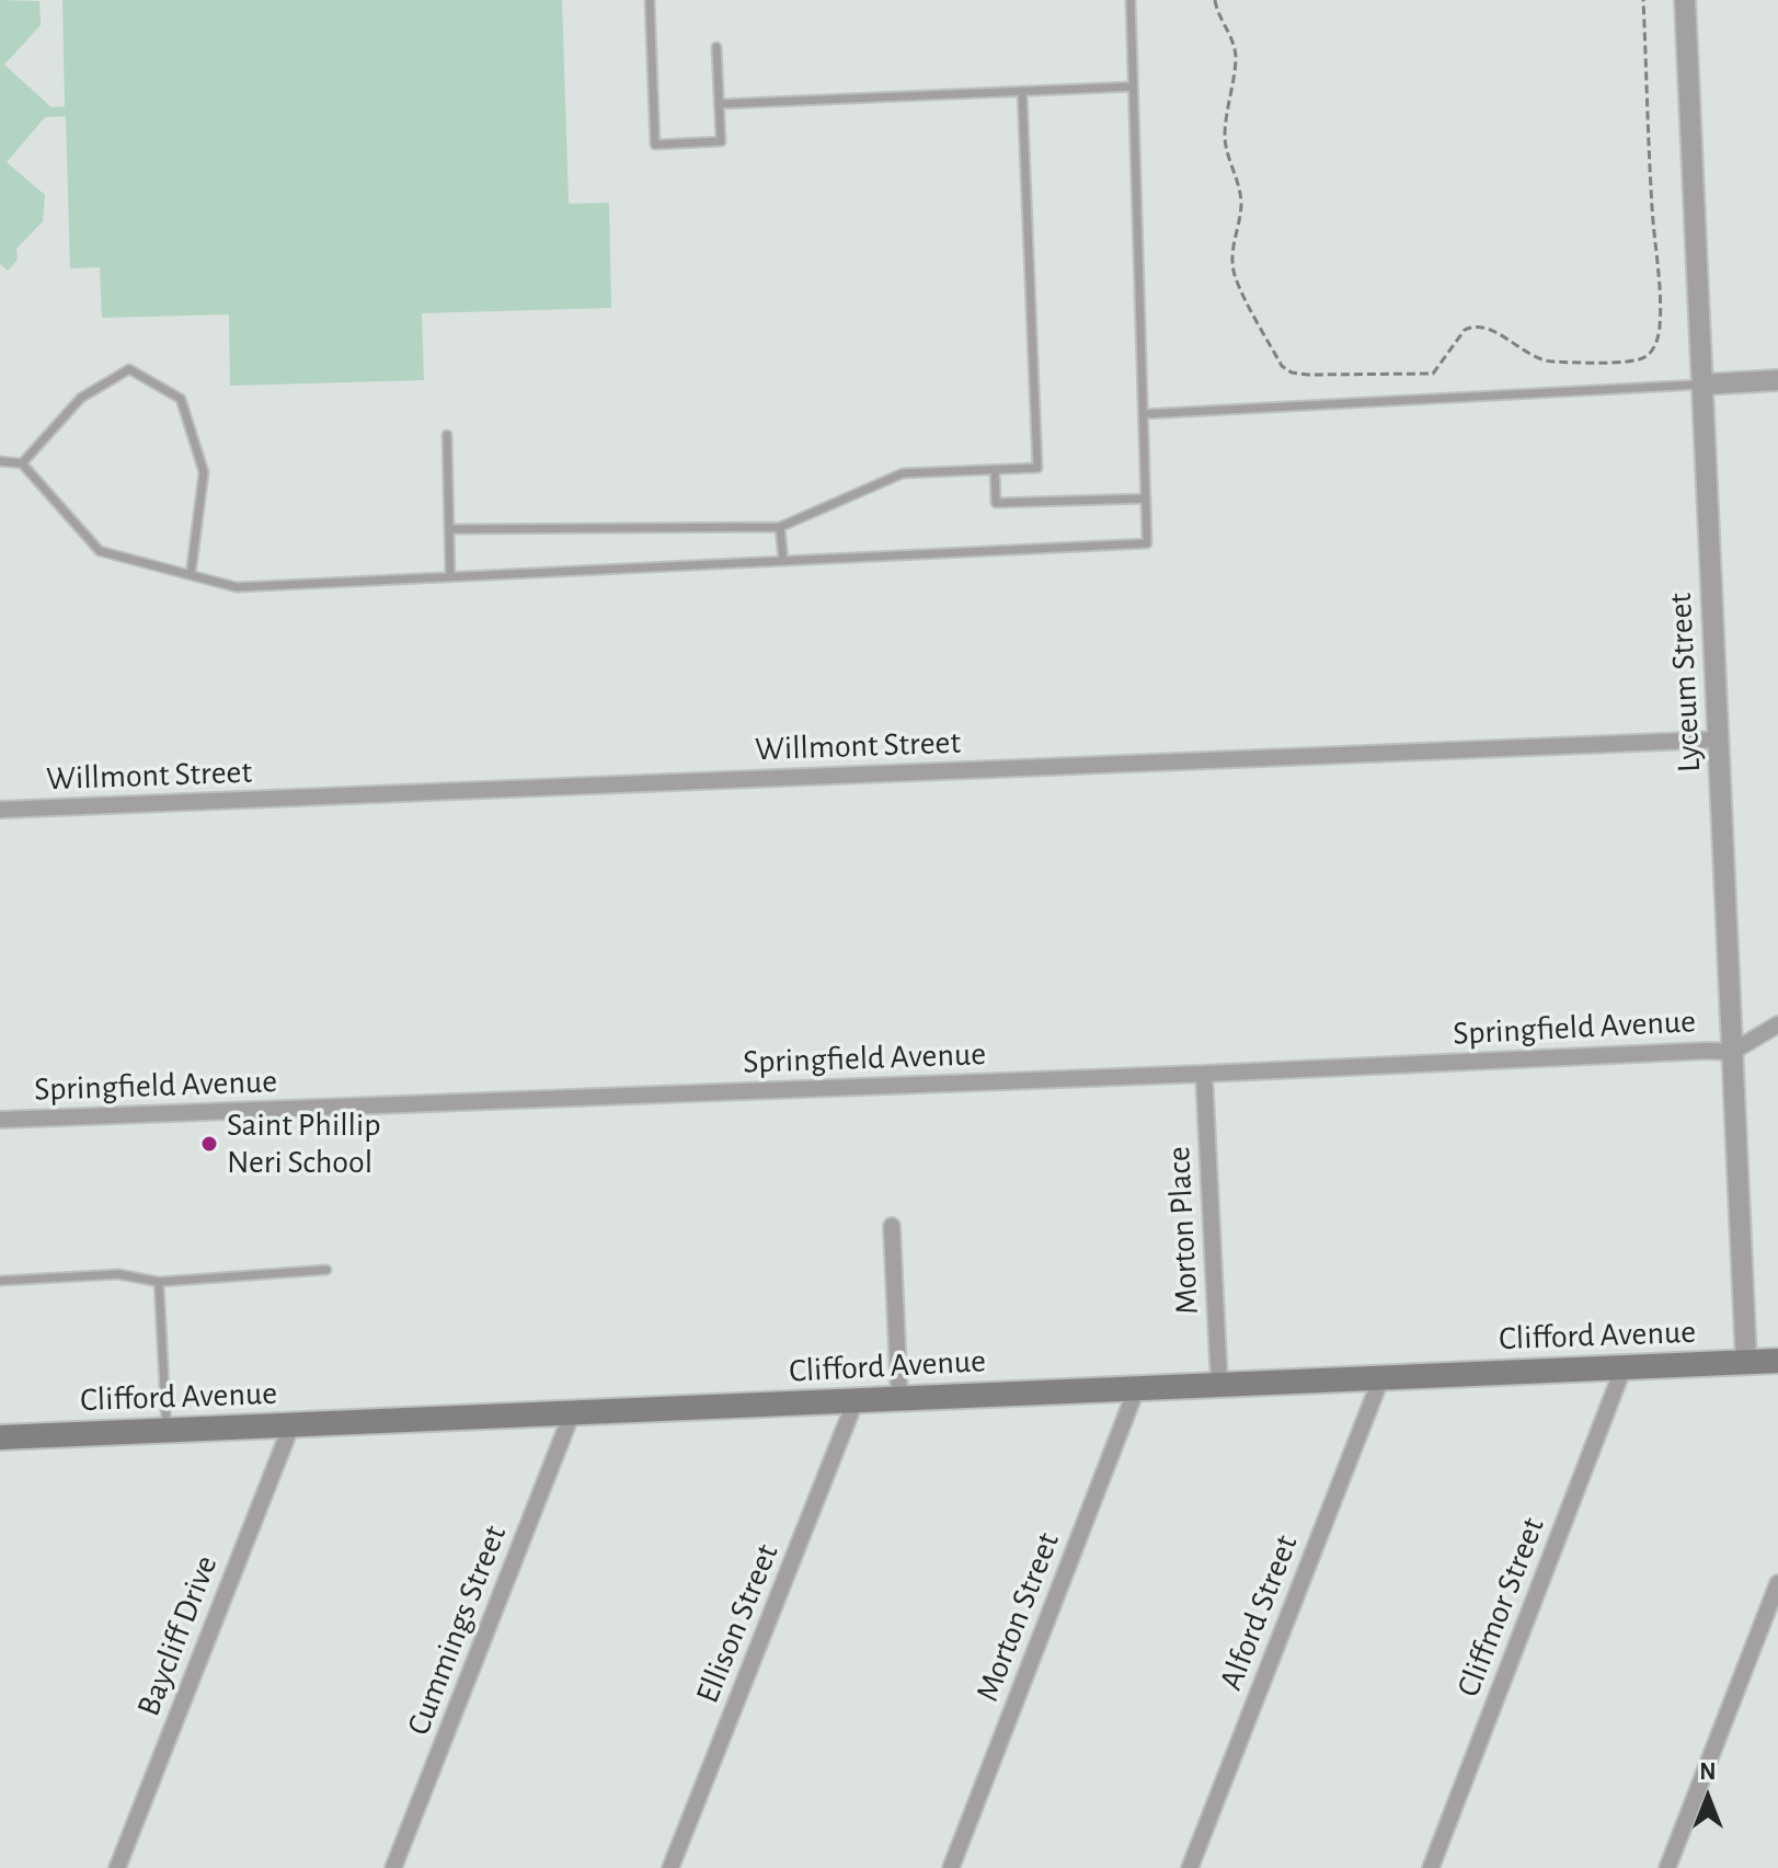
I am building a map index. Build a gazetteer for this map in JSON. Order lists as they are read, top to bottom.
{
  "streets": {
    "main road": ["Clifford Avenue"],
    "street": [
      "Lyceum Street",
      "Willmont Street",
      "Springfield Avenue",
      "Morton Place",
      "Cliffmor Street",
      "Alford Street",
      "Morton Street",
      "Ellison Street",
      "Cummings Street",
      "Baycliff Drive"
    ]
  },
  "crossings": [
    ["Lyceum Street", "Willmont Street"],
    ["Lyceum Street", "Springfield Avenue"],
    ["Lyceum Street", "Clifford Avenue"],
    ["Springfield Avenue", "Morton Place"],
    ["Morton Place", "Clifford Avenue"],
    ["Clifford Avenue", "Cliffmor Street"],
    ["Clifford Avenue", "Alford Street"],
    ["Clifford Avenue", "Morton Street"],
    ["Clifford Avenue", "Ellison Street"],
    ["Clifford Avenue", "Cummings Street"],
    ["Clifford Avenue", "Baycliff Drive"]
  ],
  "places": ["Saint Phillip Neri School"],
  "north": "top"
}
